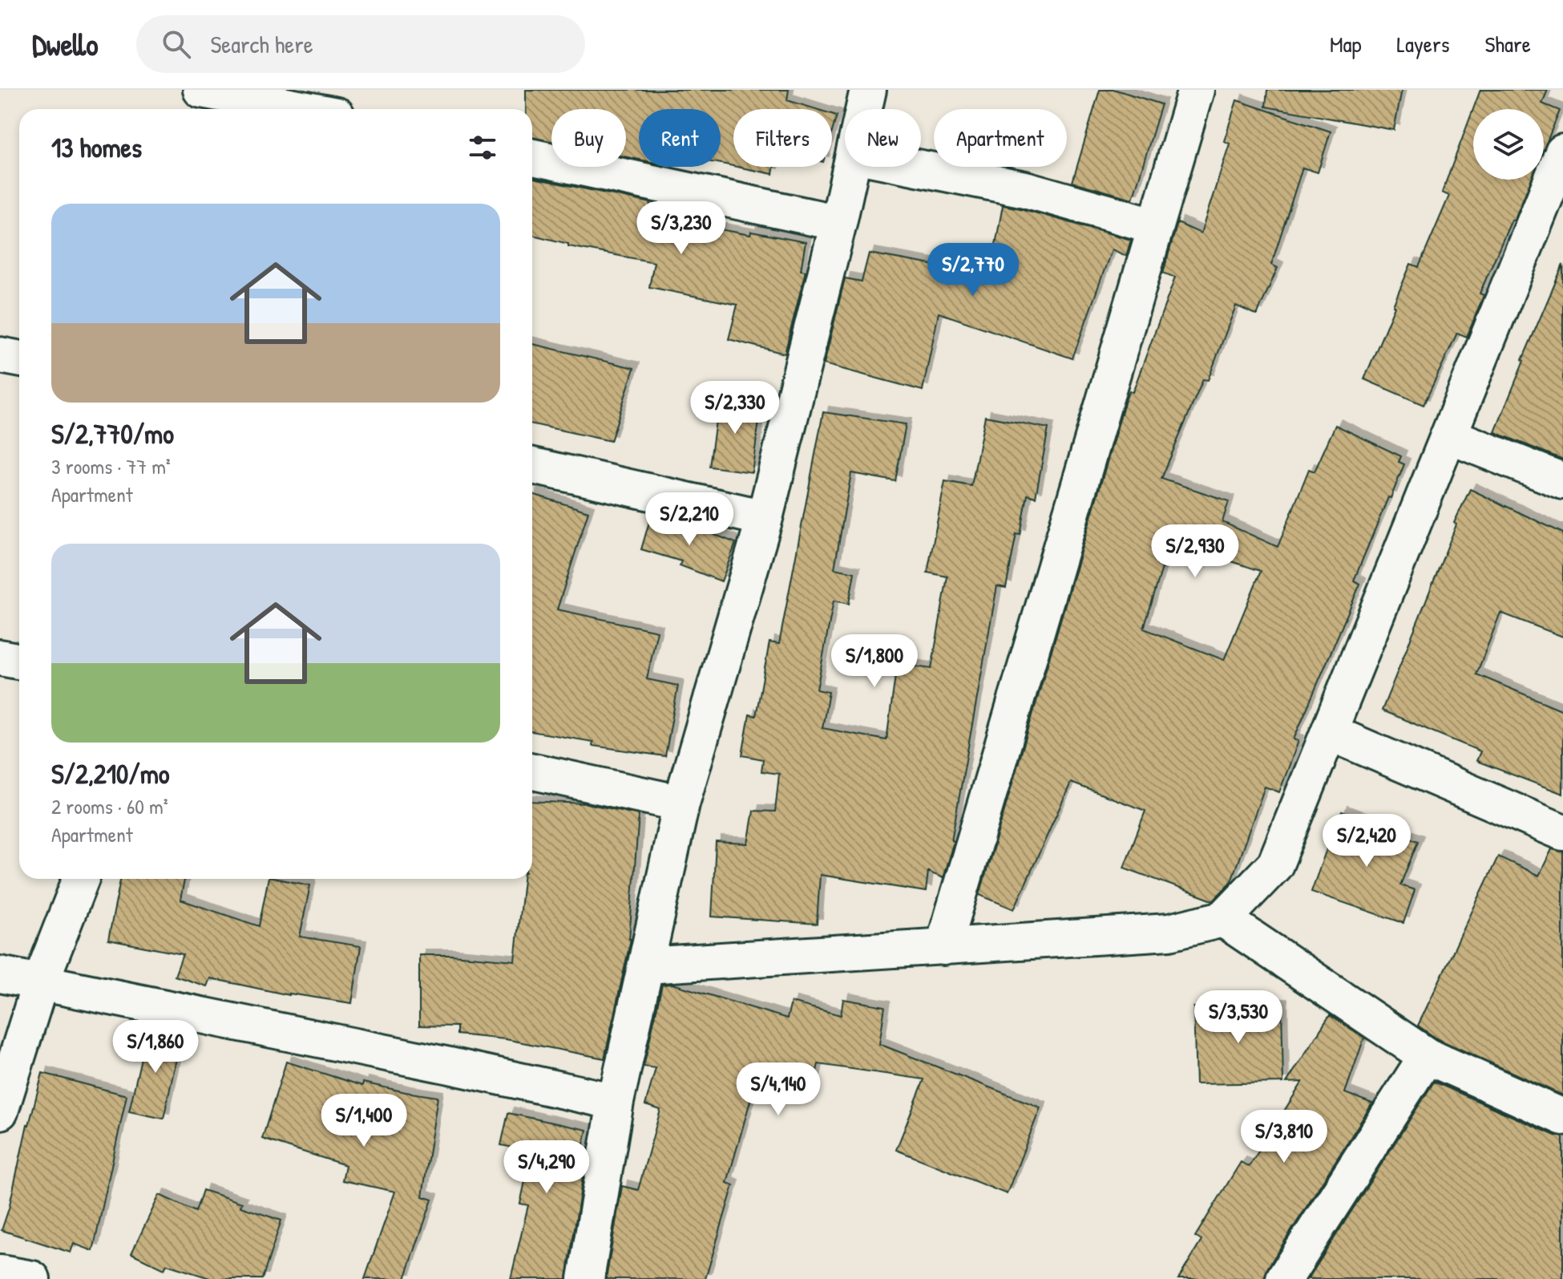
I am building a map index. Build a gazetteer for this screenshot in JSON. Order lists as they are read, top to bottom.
{
  "page": {
    "header": "Dwello",
    "search": "Search here",
    "nav": ["Map", "Layers", "Share"],
    "chip": [
      "Buy",
      "Rent",
      "Filters",
      "New",
      "Apartment"
    ],
    "heading": "13 homes",
    "list": [
      {
        "name": "S/2,770/mo",
        "note": "3 rooms · 77 m² · Apartment"
      },
      {
        "name": "S/2,210/mo",
        "note": "2 rooms · 60 m² · Apartment"
      }
    ],
    "price": [
      "S/3,230",
      "S/2,770",
      "S/2,330",
      "S/2,210",
      "S/2,930",
      "S/1,800",
      "S/2,420",
      "S/3,530",
      "S/1,860",
      "S/4,140",
      "S/1,400",
      "S/3,810",
      "S/4,290"
    ]
  }
}
